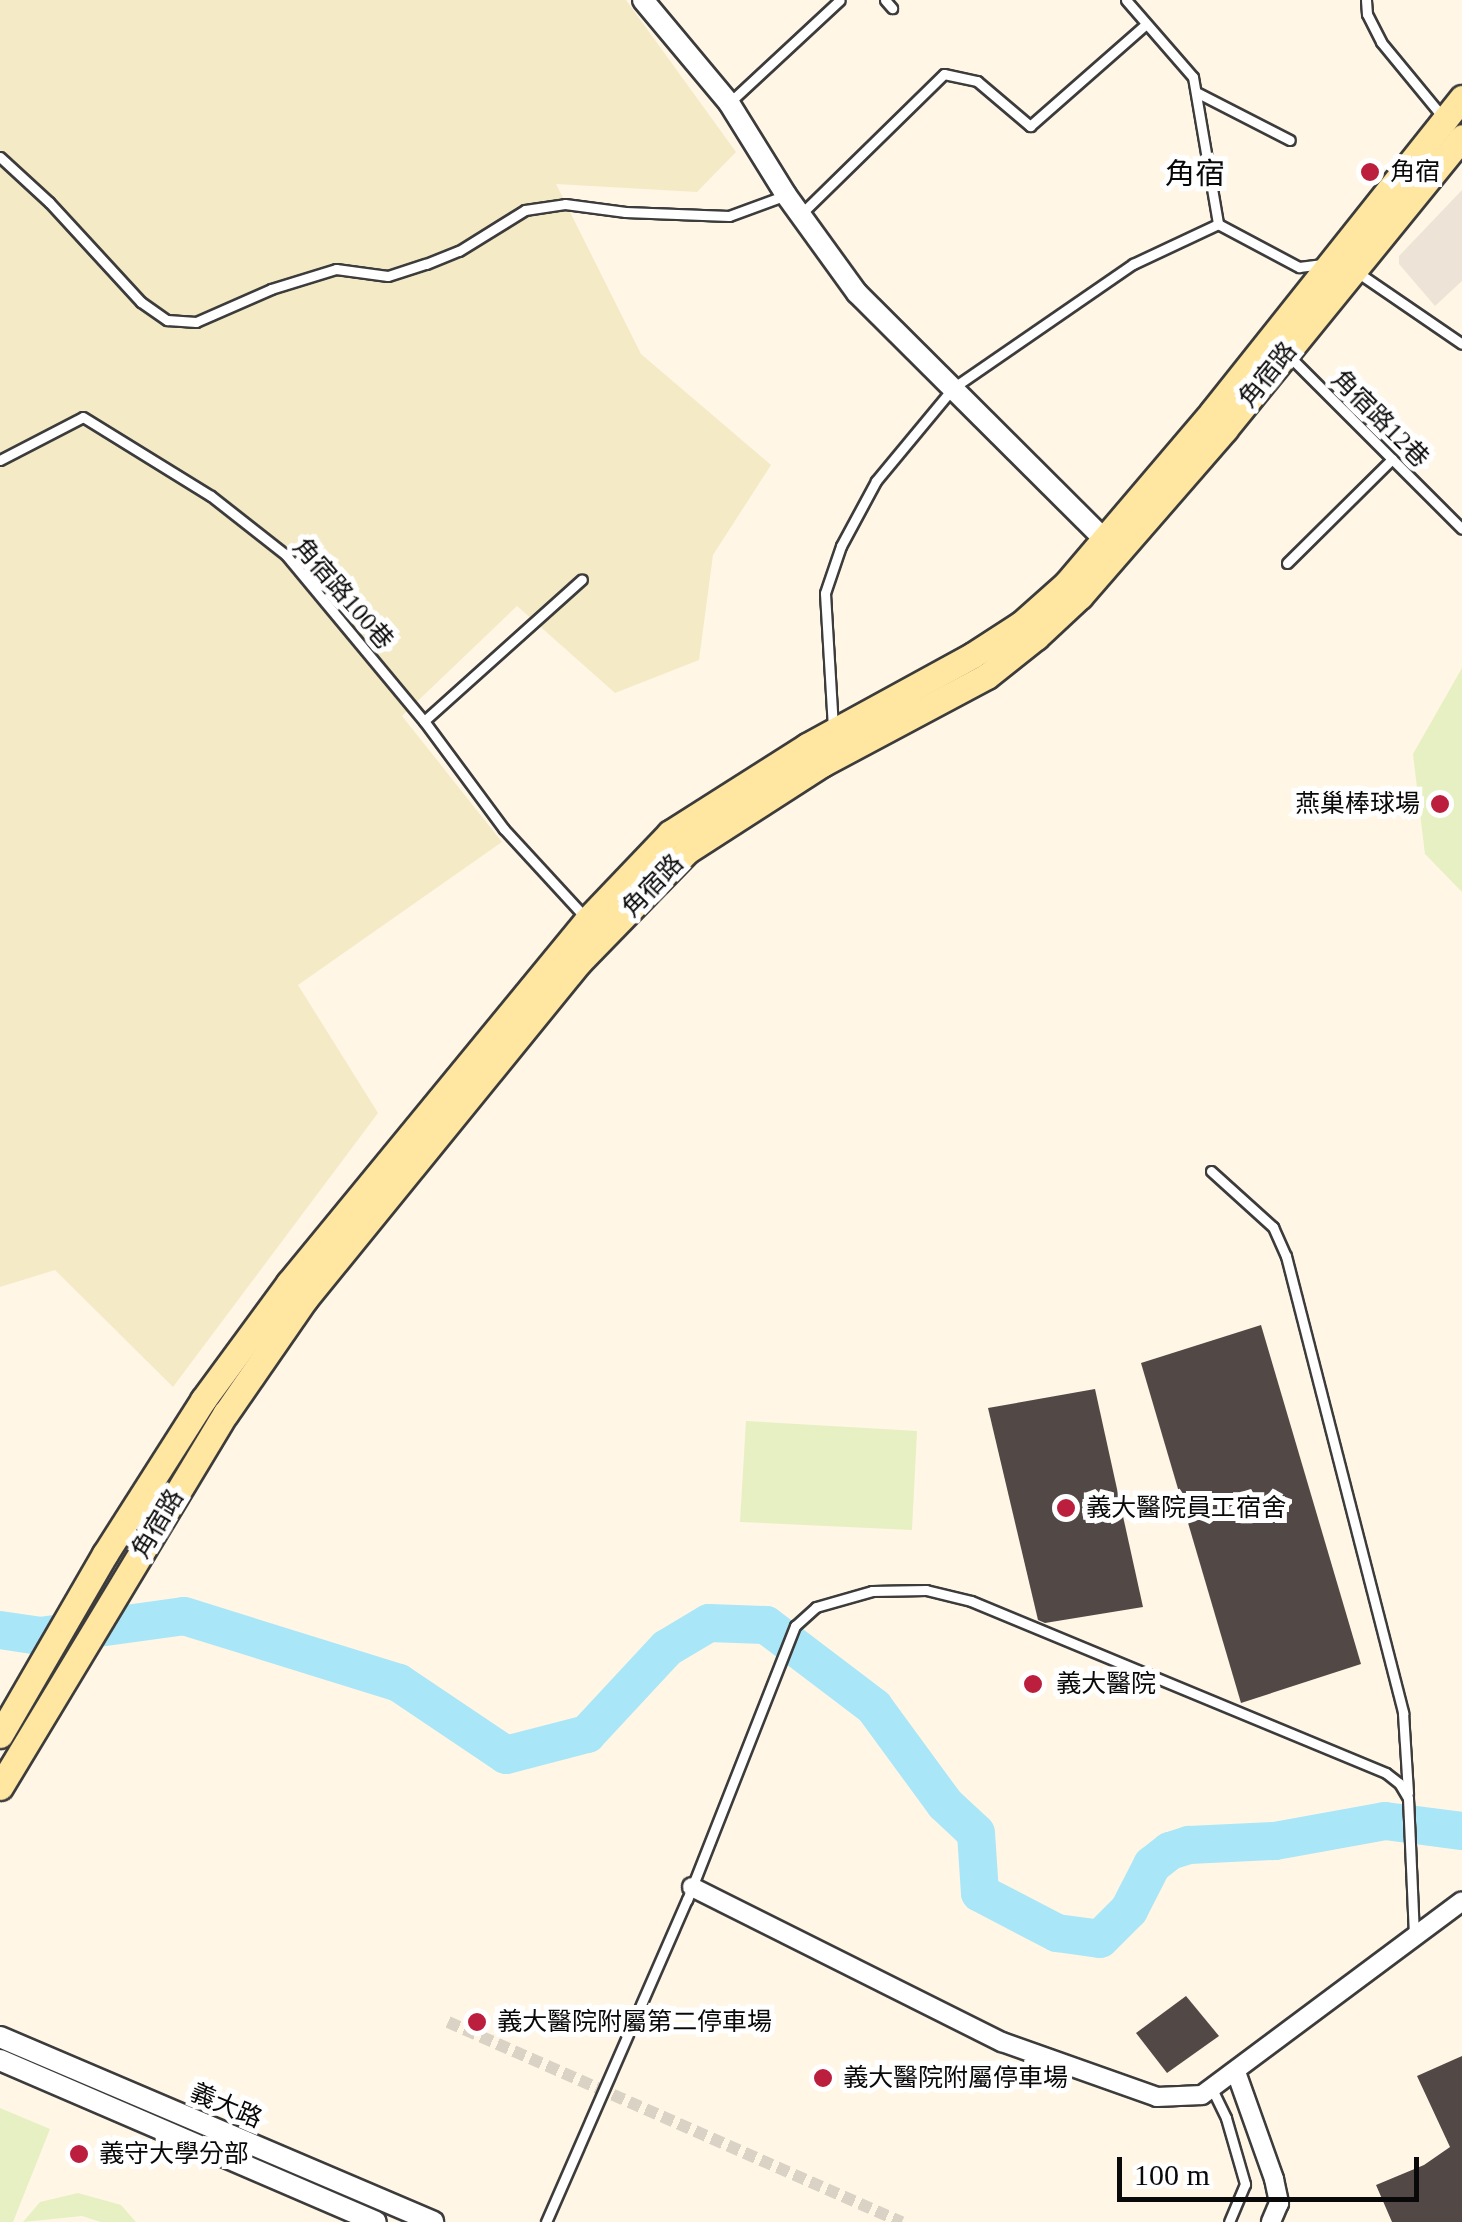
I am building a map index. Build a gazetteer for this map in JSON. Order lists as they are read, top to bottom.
{
  "streets": {
    "main road": ["角宿路"],
    "street": ["義大路"],
    "lane": ["角宿路12巷", "角宿路100巷"]
  },
  "crossings": [
    ["角宿路", "角宿路12巷"],
    ["角宿路", "角宿路100巷"]
  ],
  "districts": ["角宿"],
  "places": [
    "角宿",
    "燕巢棒球場",
    "義大醫院員工宿舍",
    "義大醫院",
    "義大醫院附屬第二停車場",
    "義大醫院附屬停車場",
    "義守大學分部"
  ],
  "scale_bar": "100 m"
}
